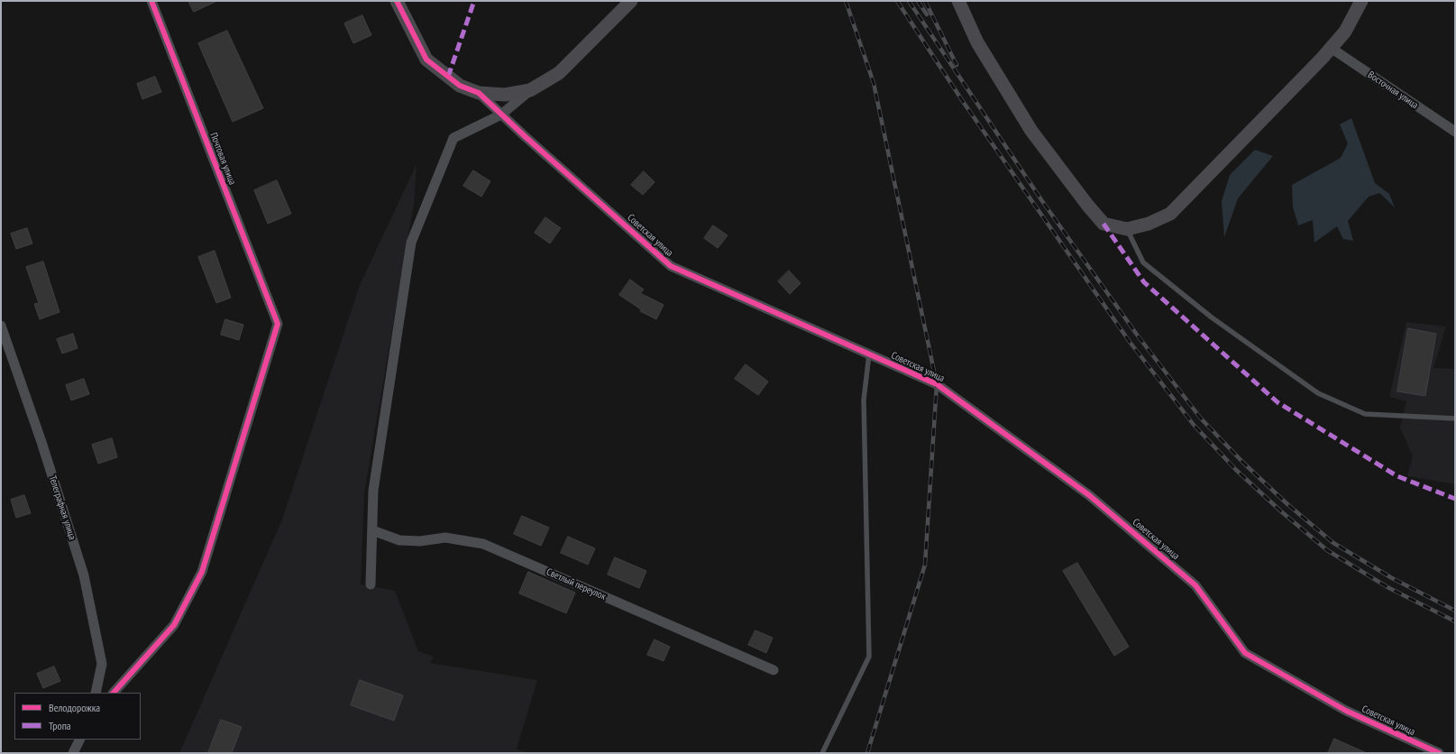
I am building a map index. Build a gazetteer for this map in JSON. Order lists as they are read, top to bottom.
{
  "streets": {
    "street": [
      "Восточная улица",
      "Почтовая улица",
      "Советская улица",
      "Телеграфная улица",
      "Светлый переулок"
    ]
  },
  "legend": ["Велодорожка", "Тропа"]
}
